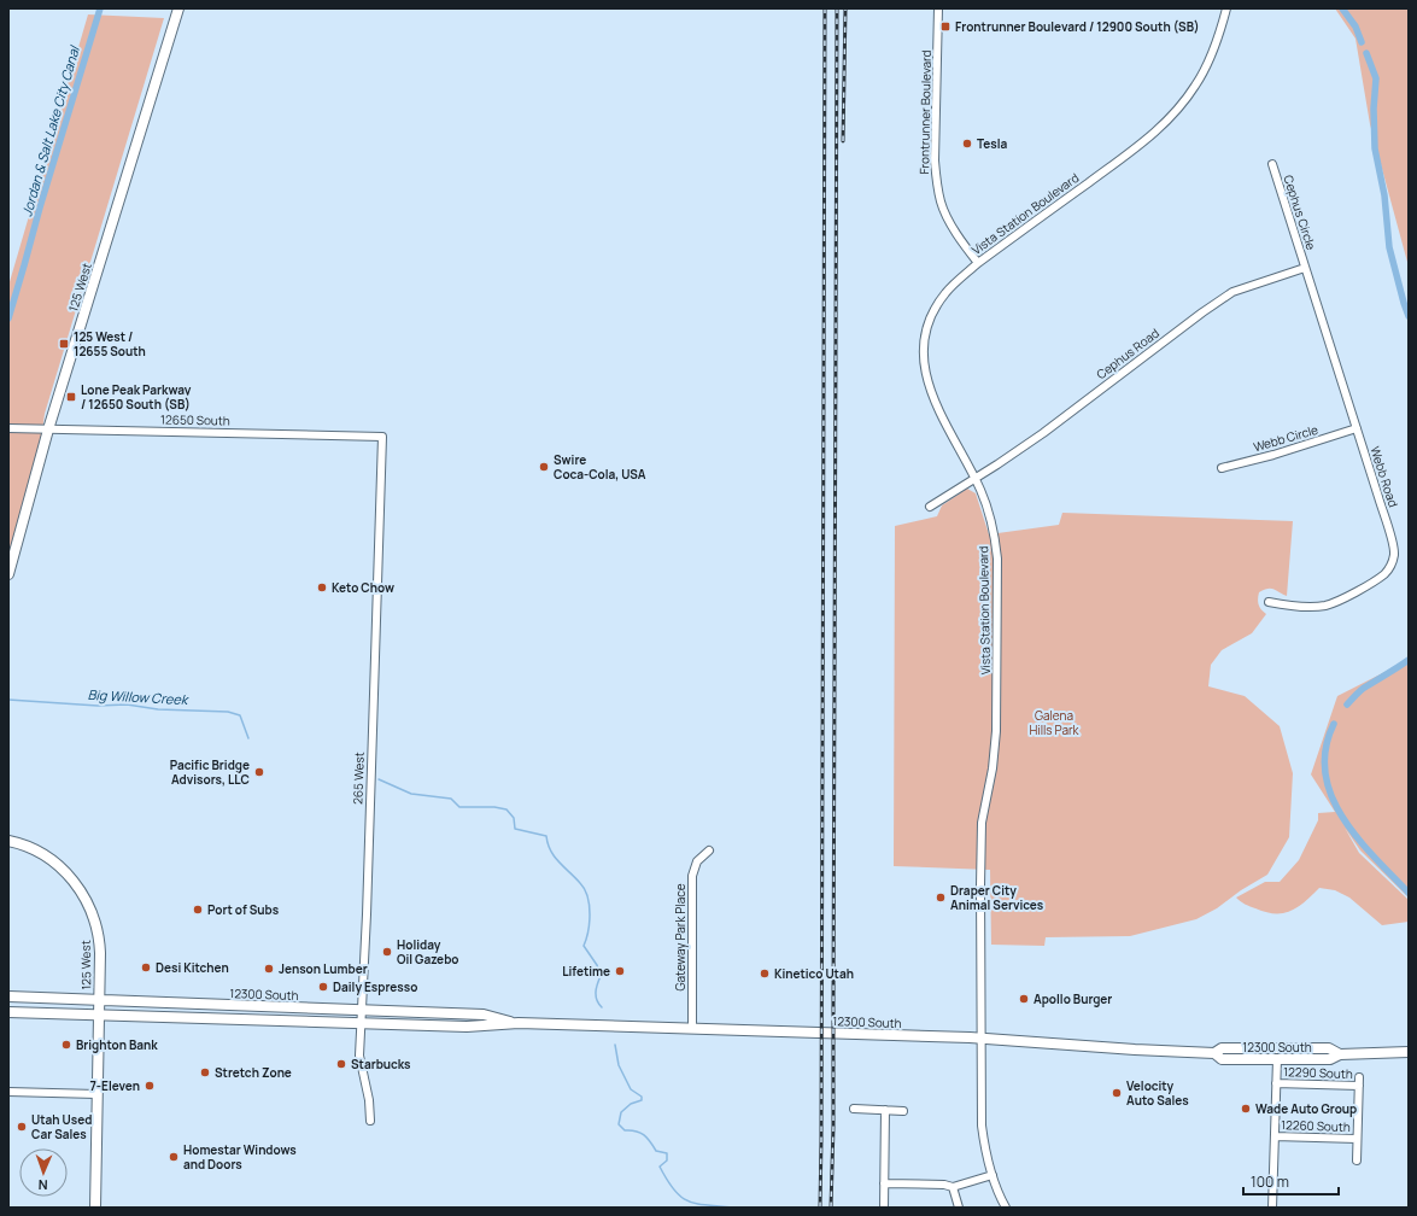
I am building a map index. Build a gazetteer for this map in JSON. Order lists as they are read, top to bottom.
{
  "streets": {
    "main road": ["125 West", "12300 South"],
    "street": [
      "Frontrunner Boulevard",
      "Cephus Circle",
      "Vista Station Boulevard",
      "Cephus Road",
      "12650 South",
      "Webb Circle",
      "Webb Road",
      "265 West",
      "Gateway Park Place",
      "12290 South",
      "12260 South"
    ]
  },
  "crossings": [
    ["Frontrunner Boulevard", "Vista Station Boulevard"],
    ["Cephus Circle", "Cephus Road"],
    ["Cephus Circle", "Webb Road"],
    ["Vista Station Boulevard", "Cephus Road"],
    ["Vista Station Boulevard", "12300 South"],
    ["125 West", "12650 South"],
    ["125 West", "12300 South"],
    ["Cephus Road", "Webb Road"],
    ["12650 South", "265 West"],
    ["Webb Circle", "Webb Road"],
    ["265 West", "12300 South"],
    ["Gateway Park Place", "12300 South"]
  ],
  "water": ["Jordan & Salt Lake City Canal", "Big Willow Creek"],
  "parks": ["Galena Hills Park"],
  "places": {
    "transit": ["Frontrunner Boulevard / 12900 South (SB)", "125 West / 12655 South", "Lone Peak Parkway / 12650 South (SB)"],
    "other": [
      "Tesla",
      "Swire Coca-Cola, USA",
      "Keto Chow",
      "Pacific Bridge Advisors, LLC",
      "Draper City Animal Services",
      "Port of Subs",
      "Holiday Oil Gazebo",
      "Desi Kitchen",
      "Jenson Lumber",
      "Lifetime",
      "Kinetico Utah",
      "Daily Espresso",
      "Apollo Burger",
      "Brighton Bank",
      "Starbucks",
      "Stretch Zone",
      "7-Eleven",
      "Velocity Auto Sales",
      "Wade Auto Group",
      "Utah Used Car Sales",
      "Homestar Windows and Doors"
    ]
  },
  "scale_bar": "100 m",
  "north": "bottom"
}
